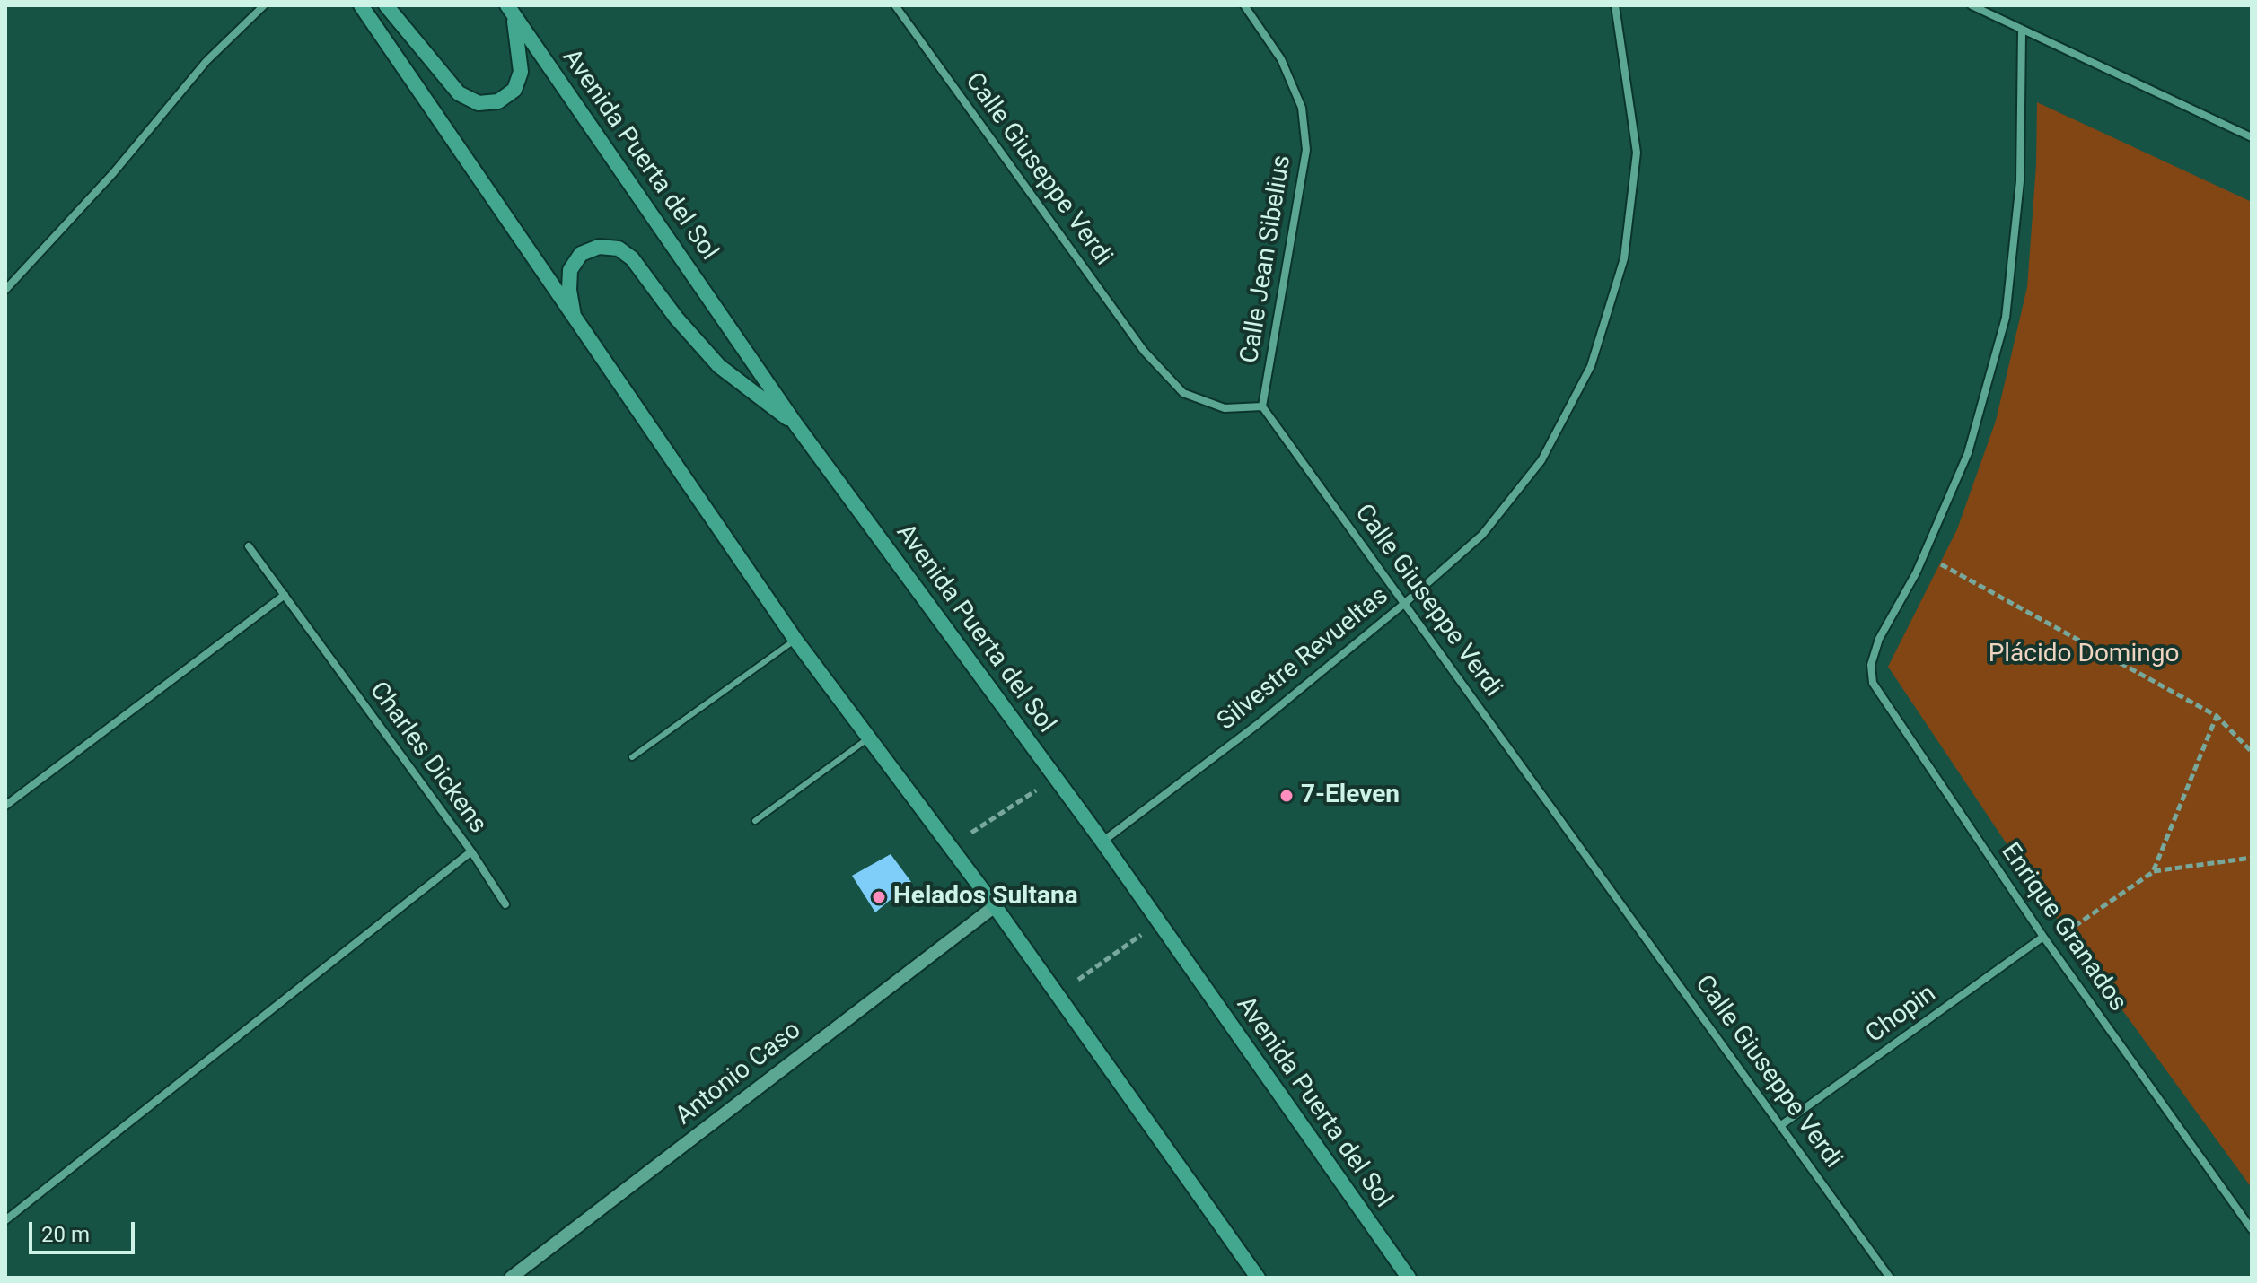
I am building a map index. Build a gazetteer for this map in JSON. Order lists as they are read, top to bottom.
{
  "streets": {
    "main road": ["Avenida Puerta del Sol"],
    "street": [
      "Calle Giuseppe Verdi",
      "Calle Jean Sibelius",
      "Silvestre Revueltas",
      "Charles Dickens",
      "Enrique Granados",
      "Chopin",
      "Antonio Caso"
    ]
  },
  "crossings": [
    ["Avenida Puerta del Sol", "Silvestre Revueltas"],
    ["Calle Giuseppe Verdi", "Calle Jean Sibelius"],
    ["Calle Giuseppe Verdi", "Silvestre Revueltas"],
    ["Calle Giuseppe Verdi", "Chopin"],
    ["Enrique Granados", "Chopin"]
  ],
  "parks": ["Plácido Domingo"],
  "places": ["7-Eleven", "Helados Sultana"],
  "scale_bar": "20 m"
}
